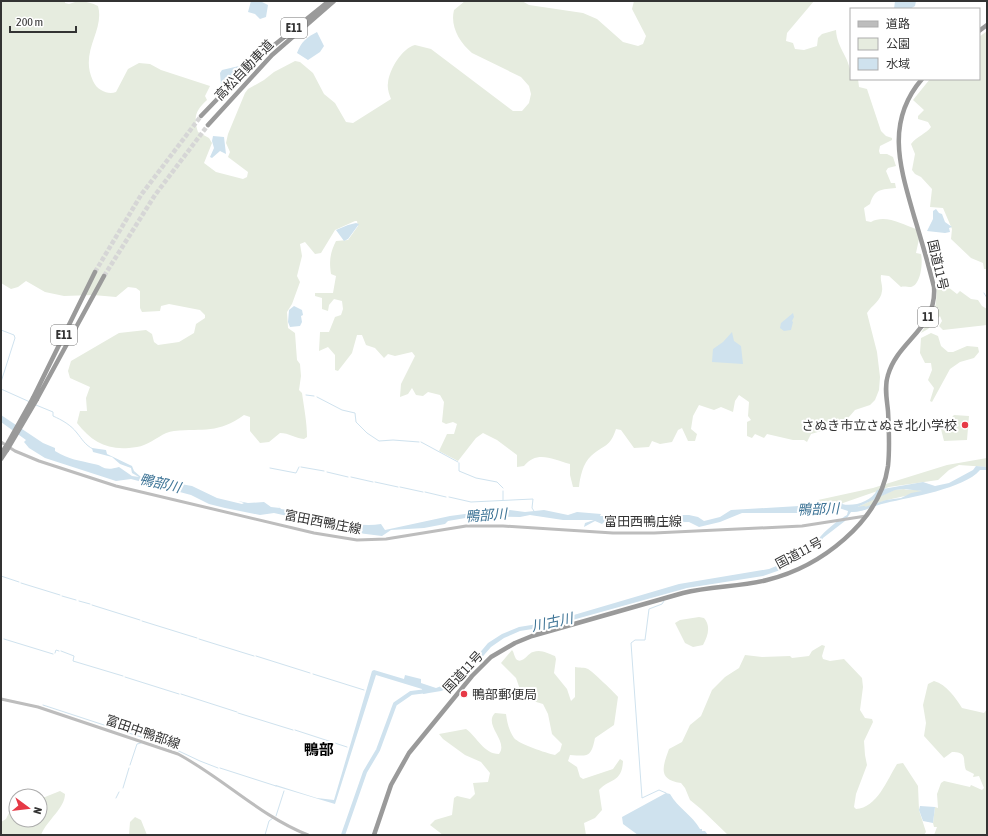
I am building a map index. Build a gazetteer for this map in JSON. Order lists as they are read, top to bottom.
{
  "streets": {
    "highway": [
      "E11",
      "高松自動車道",
      "国道11号",
      "11"
    ],
    "main road": ["富田西鴨庄線", "富田中鴨部線"]
  },
  "crossings": [
    ["国道11号", "富田西鴨庄線"]
  ],
  "districts": ["鴨部"],
  "water": ["鴨部川", "川古川"],
  "places": ["さぬき市立さぬき北小学校", "鴨部郵便局"],
  "legend": ["道路", "公園", "水域"],
  "scale_bar": "200 m",
  "north": "right"
}
